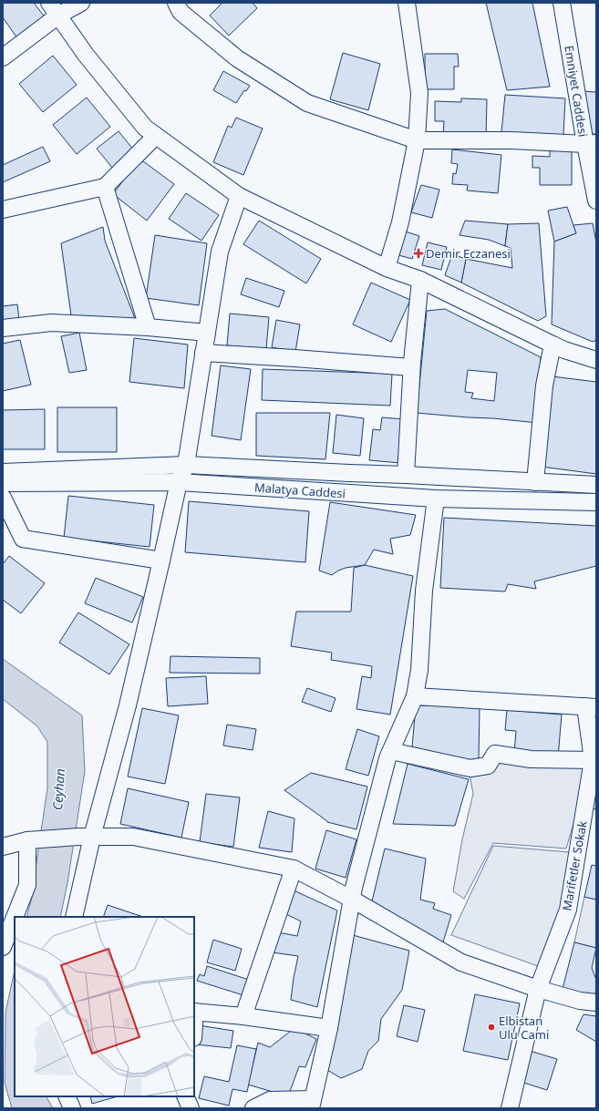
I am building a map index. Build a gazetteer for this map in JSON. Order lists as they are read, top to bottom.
{
  "streets": {
    "street": ["Emniyet Caddesi", "Malatya Caddesi", "Marifetler Sokak"]
  },
  "water": ["Ceyhan"],
  "places": {
    "health": ["Demir Eczanesi"],
    "other": ["Elbistan Ulu Cami"]
  }
}
